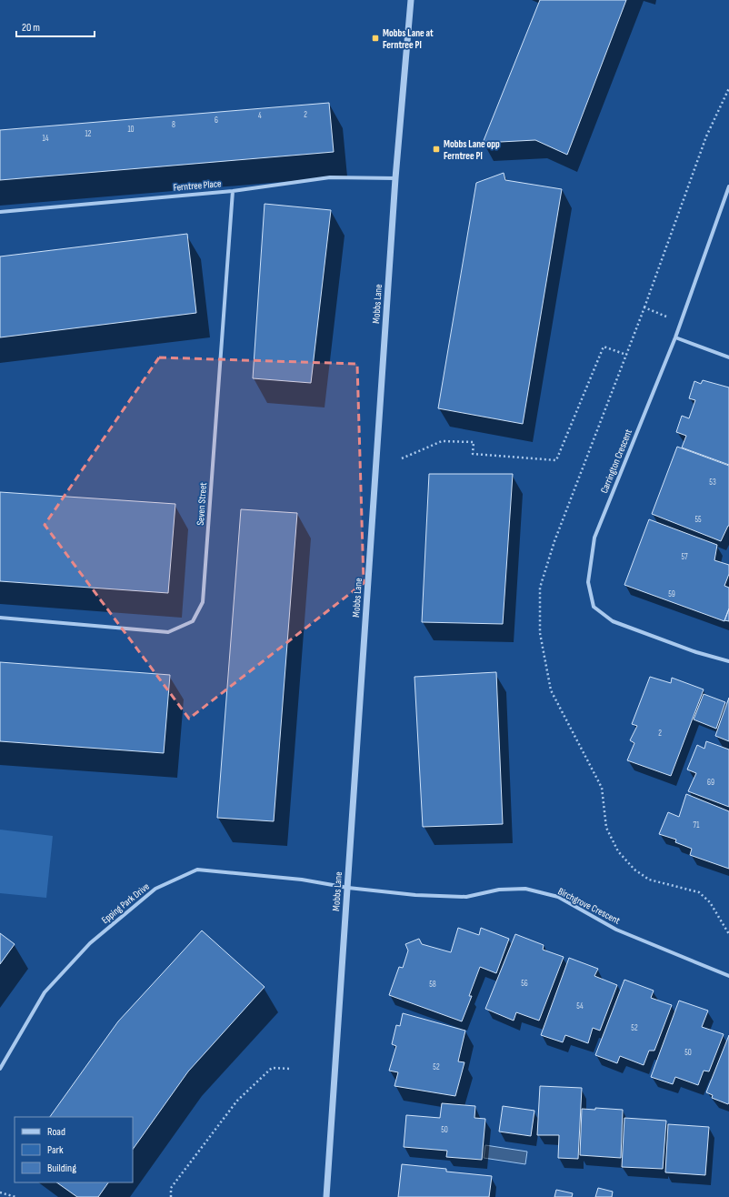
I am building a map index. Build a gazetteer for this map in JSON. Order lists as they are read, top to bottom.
{
  "streets": {
    "street": [
      "Ferntree Place",
      "Mobbs Lane",
      "Carrington Crescent",
      "Seven Street",
      "Epping Park Drive",
      "Birchgrove Crescent"
    ]
  },
  "crossings": [
    ["Ferntree Place", "Mobbs Lane"],
    ["Ferntree Place", "Seven Street"],
    ["Mobbs Lane", "Epping Park Drive"],
    ["Mobbs Lane", "Birchgrove Crescent"],
    ["Epping Park Drive", "Birchgrove Crescent"]
  ],
  "places": {
    "transit": ["Mobbs Lane at Ferntree Pl", "Mobbs Lane opp Ferntree Pl"]
  },
  "house_numbers": [
    "2",
    "4",
    "6",
    "8",
    "10",
    "12",
    "14",
    "53",
    "55",
    "57",
    "59",
    "2",
    "69",
    "71",
    "56",
    "58",
    "54",
    "52",
    "50",
    "52",
    "50"
  ],
  "legend": ["Road", "Park", "Building"],
  "scale_bar": "20 m"
}
